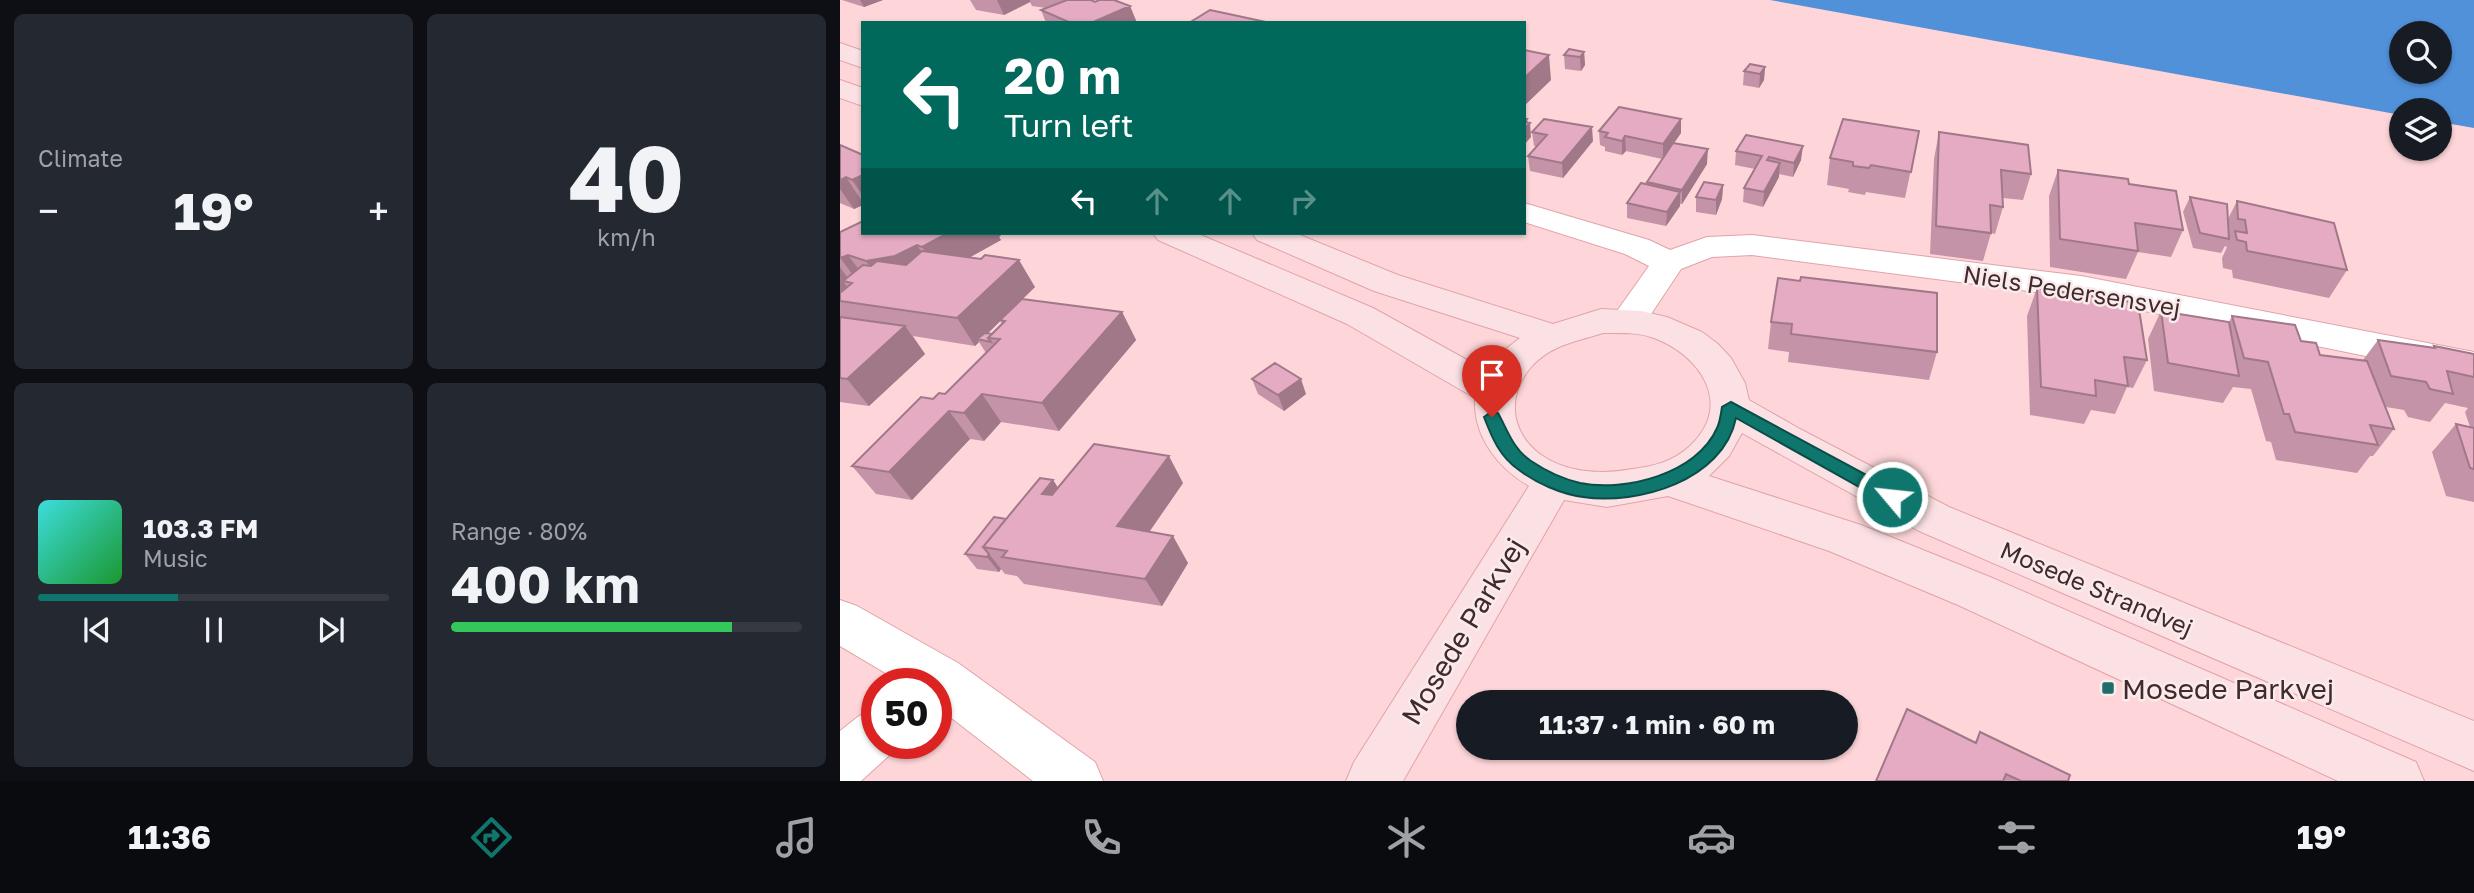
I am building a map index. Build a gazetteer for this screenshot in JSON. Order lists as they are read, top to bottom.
{
  "streets": {
    "main road": ["Mosede Strandvej", "Mosede Parkvej"],
    "street": ["Niels Pedersensvej"]
  },
  "crossings": [
    ["Mosede Strandvej", "Mosede Parkvej"]
  ],
  "places": {
    "transit": ["Mosede Parkvej"]
  },
  "page": {
    "tile": [
      "Climate",
      ["40", "km/h"],
      ["Range · 80%", "400 km"]
    ],
    "turn": ["20 m", "Turn left"],
    "heat": ["−", "19°", "+"],
    "song": ["103.3 FM", "Music"],
    "limit": "50",
    "trip": "11:37 · 1 min · 60 m",
    "tabs": ["11:36", "19°"]
  }
}
